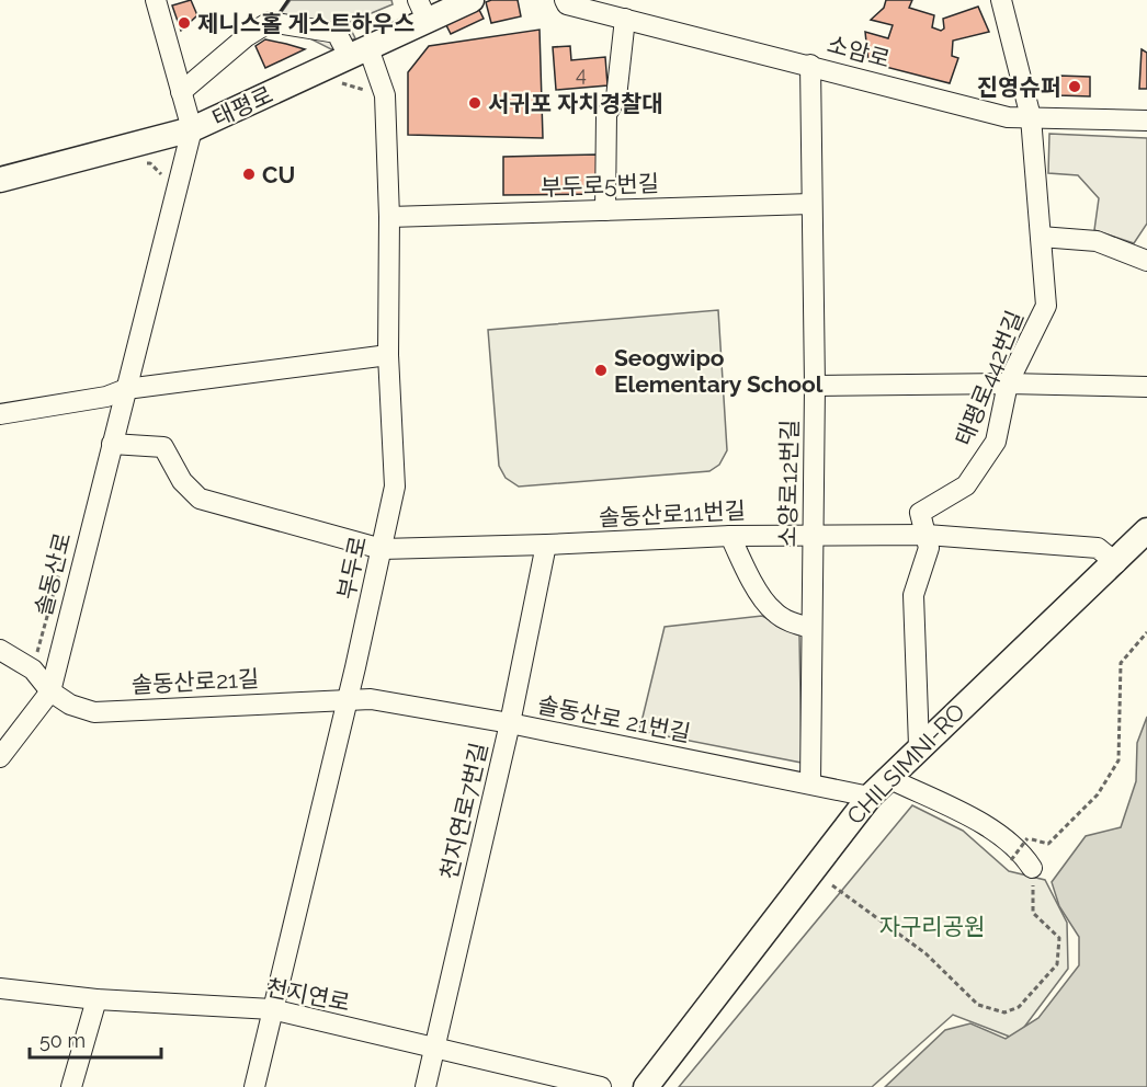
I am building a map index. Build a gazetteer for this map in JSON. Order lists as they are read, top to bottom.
{
  "streets": {
    "main road": ["태평로", "CHILSIMNI-RO"],
    "street": [
      "소암로",
      "부두로5번길",
      "태평로442번길",
      "소양로12번길",
      "솔동산로11번길",
      "부두로",
      "솔동산로",
      "솔동산로21길",
      "솔동산로 21번길",
      "천지연로7번길",
      "천지연로"
    ]
  },
  "crossings": [
    ["소암로", "태평로442번길"],
    ["소암로", "소양로12번길"],
    ["태평로", "부두로"],
    ["태평로", "솔동산로"],
    ["부두로5번길", "소양로12번길"],
    ["부두로5번길", "부두로"],
    ["태평로442번길", "솔동산로11번길"],
    ["태평로442번길", "CHILSIMNI-RO"],
    ["소양로12번길", "솔동산로11번길"],
    ["소양로12번길", "솔동산로 21번길"],
    ["솔동산로11번길", "부두로"],
    ["솔동산로11번길", "솔동산로"],
    ["솔동산로11번길", "CHILSIMNI-RO"],
    ["솔동산로11번길", "천지연로7번길"],
    ["부두로", "솔동산로21길"],
    ["부두로", "솔동산로 21번길"],
    ["부두로", "천지연로"],
    ["솔동산로", "솔동산로21길"],
    ["솔동산로21길", "솔동산로 21번길"],
    ["솔동산로 21번길", "CHILSIMNI-RO"],
    ["솔동산로 21번길", "천지연로7번길"],
    ["천지연로7번길", "천지연로"]
  ],
  "parks": ["자구리공원"],
  "places": [
    "제니스홀 게스트하우스",
    "진영슈퍼",
    "서귀포 자치경찰대",
    "CU",
    "Seogwipo Elementary School"
  ],
  "house_numbers": ["4"],
  "scale_bar": "50 m"
}
